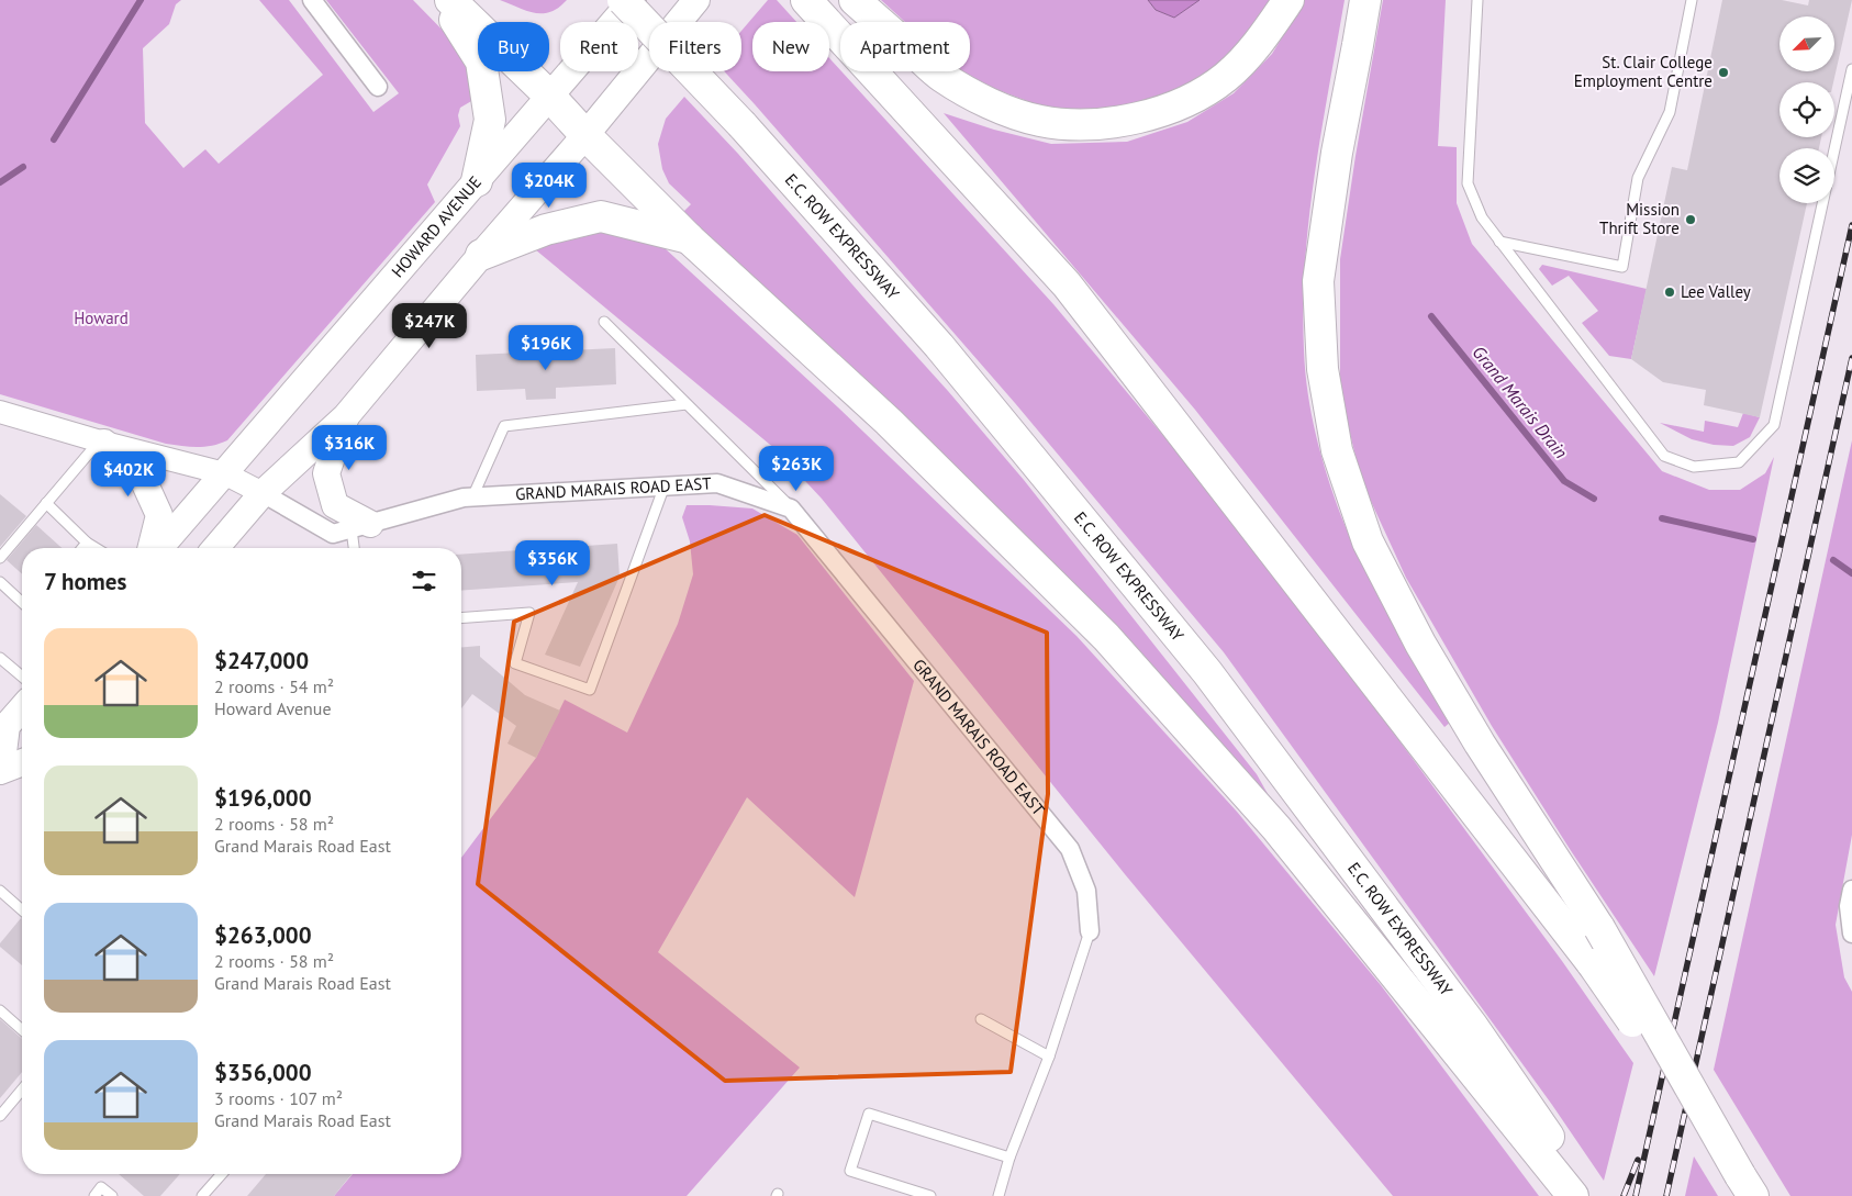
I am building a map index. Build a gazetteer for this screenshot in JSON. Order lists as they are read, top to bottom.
{
  "streets": {
    "highway": ["E.C. ROW EXPRESSWAY"],
    "main road": ["HOWARD AVENUE"],
    "street": ["GRAND MARAIS ROAD EAST"]
  },
  "crossings": [
    ["HOWARD AVENUE", "GRAND MARAIS ROAD EAST"]
  ],
  "water": ["Grand Marais Drain"],
  "parks": ["Howard"],
  "places": ["St. Clair College Employment Centre", "Mission Thrift Store", "Lee Valley"],
  "north": "bottom left",
  "page": {
    "chip": [
      "Buy",
      "Rent",
      "Filters",
      "New",
      "Apartment"
    ],
    "price": [
      "$204K",
      "$247K",
      "$196K",
      "$316K",
      "$263K",
      "$402K",
      "$356K"
    ],
    "heading": "7 homes",
    "list": [
      {
        "name": "$247,000",
        "note": "2 rooms · 54 m² · Howard Avenue"
      },
      {
        "name": "$196,000",
        "note": "2 rooms · 58 m² · Grand Marais Road East"
      },
      {
        "name": "$263,000",
        "note": "2 rooms · 58 m² · Grand Marais Road East"
      },
      {
        "name": "$356,000",
        "note": "3 rooms · 107 m² · Grand Marais Road East"
      }
    ]
  }
}
